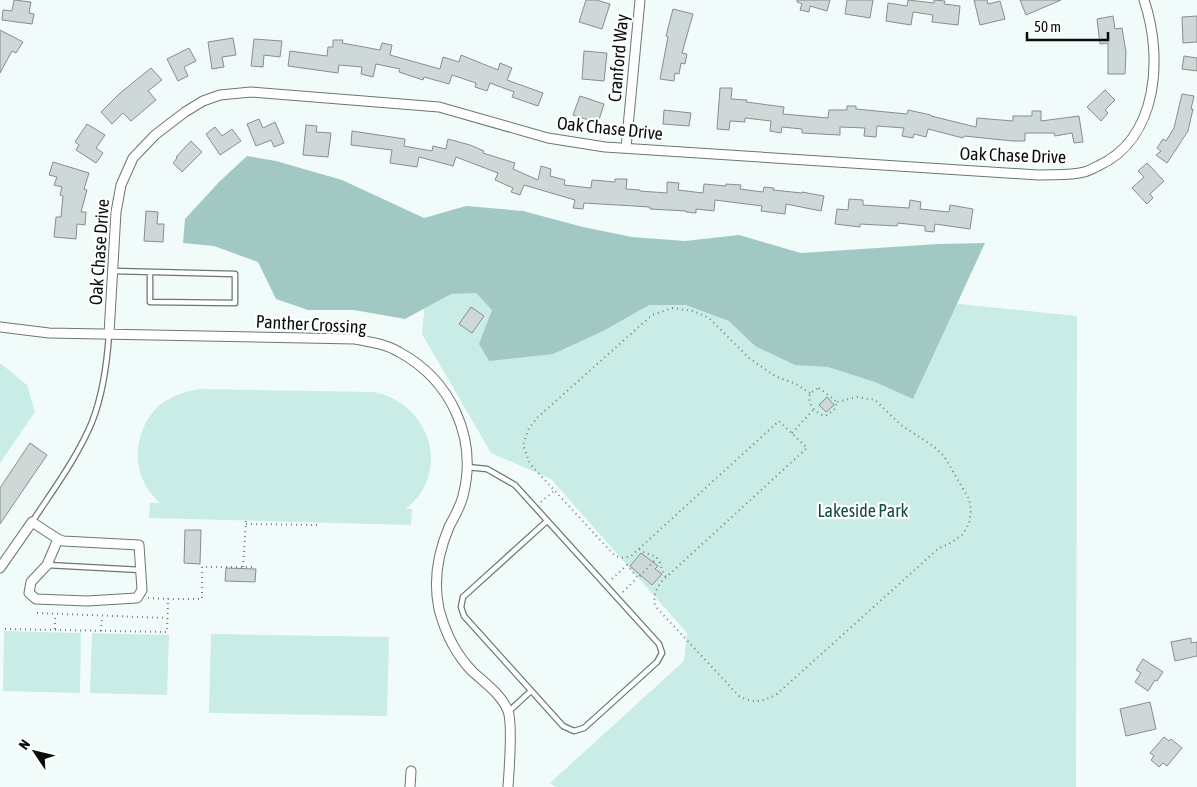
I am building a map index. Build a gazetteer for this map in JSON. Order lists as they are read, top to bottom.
{
  "streets": {
    "street": ["Cranford Way", "Oak Chase Drive", "Panther Crossing"]
  },
  "crossings": [
    ["Cranford Way", "Oak Chase Drive"],
    ["Oak Chase Drive", "Panther Crossing"]
  ],
  "parks": ["Lakeside Park"],
  "scale_bar": "50 m",
  "north": "top left"
}
